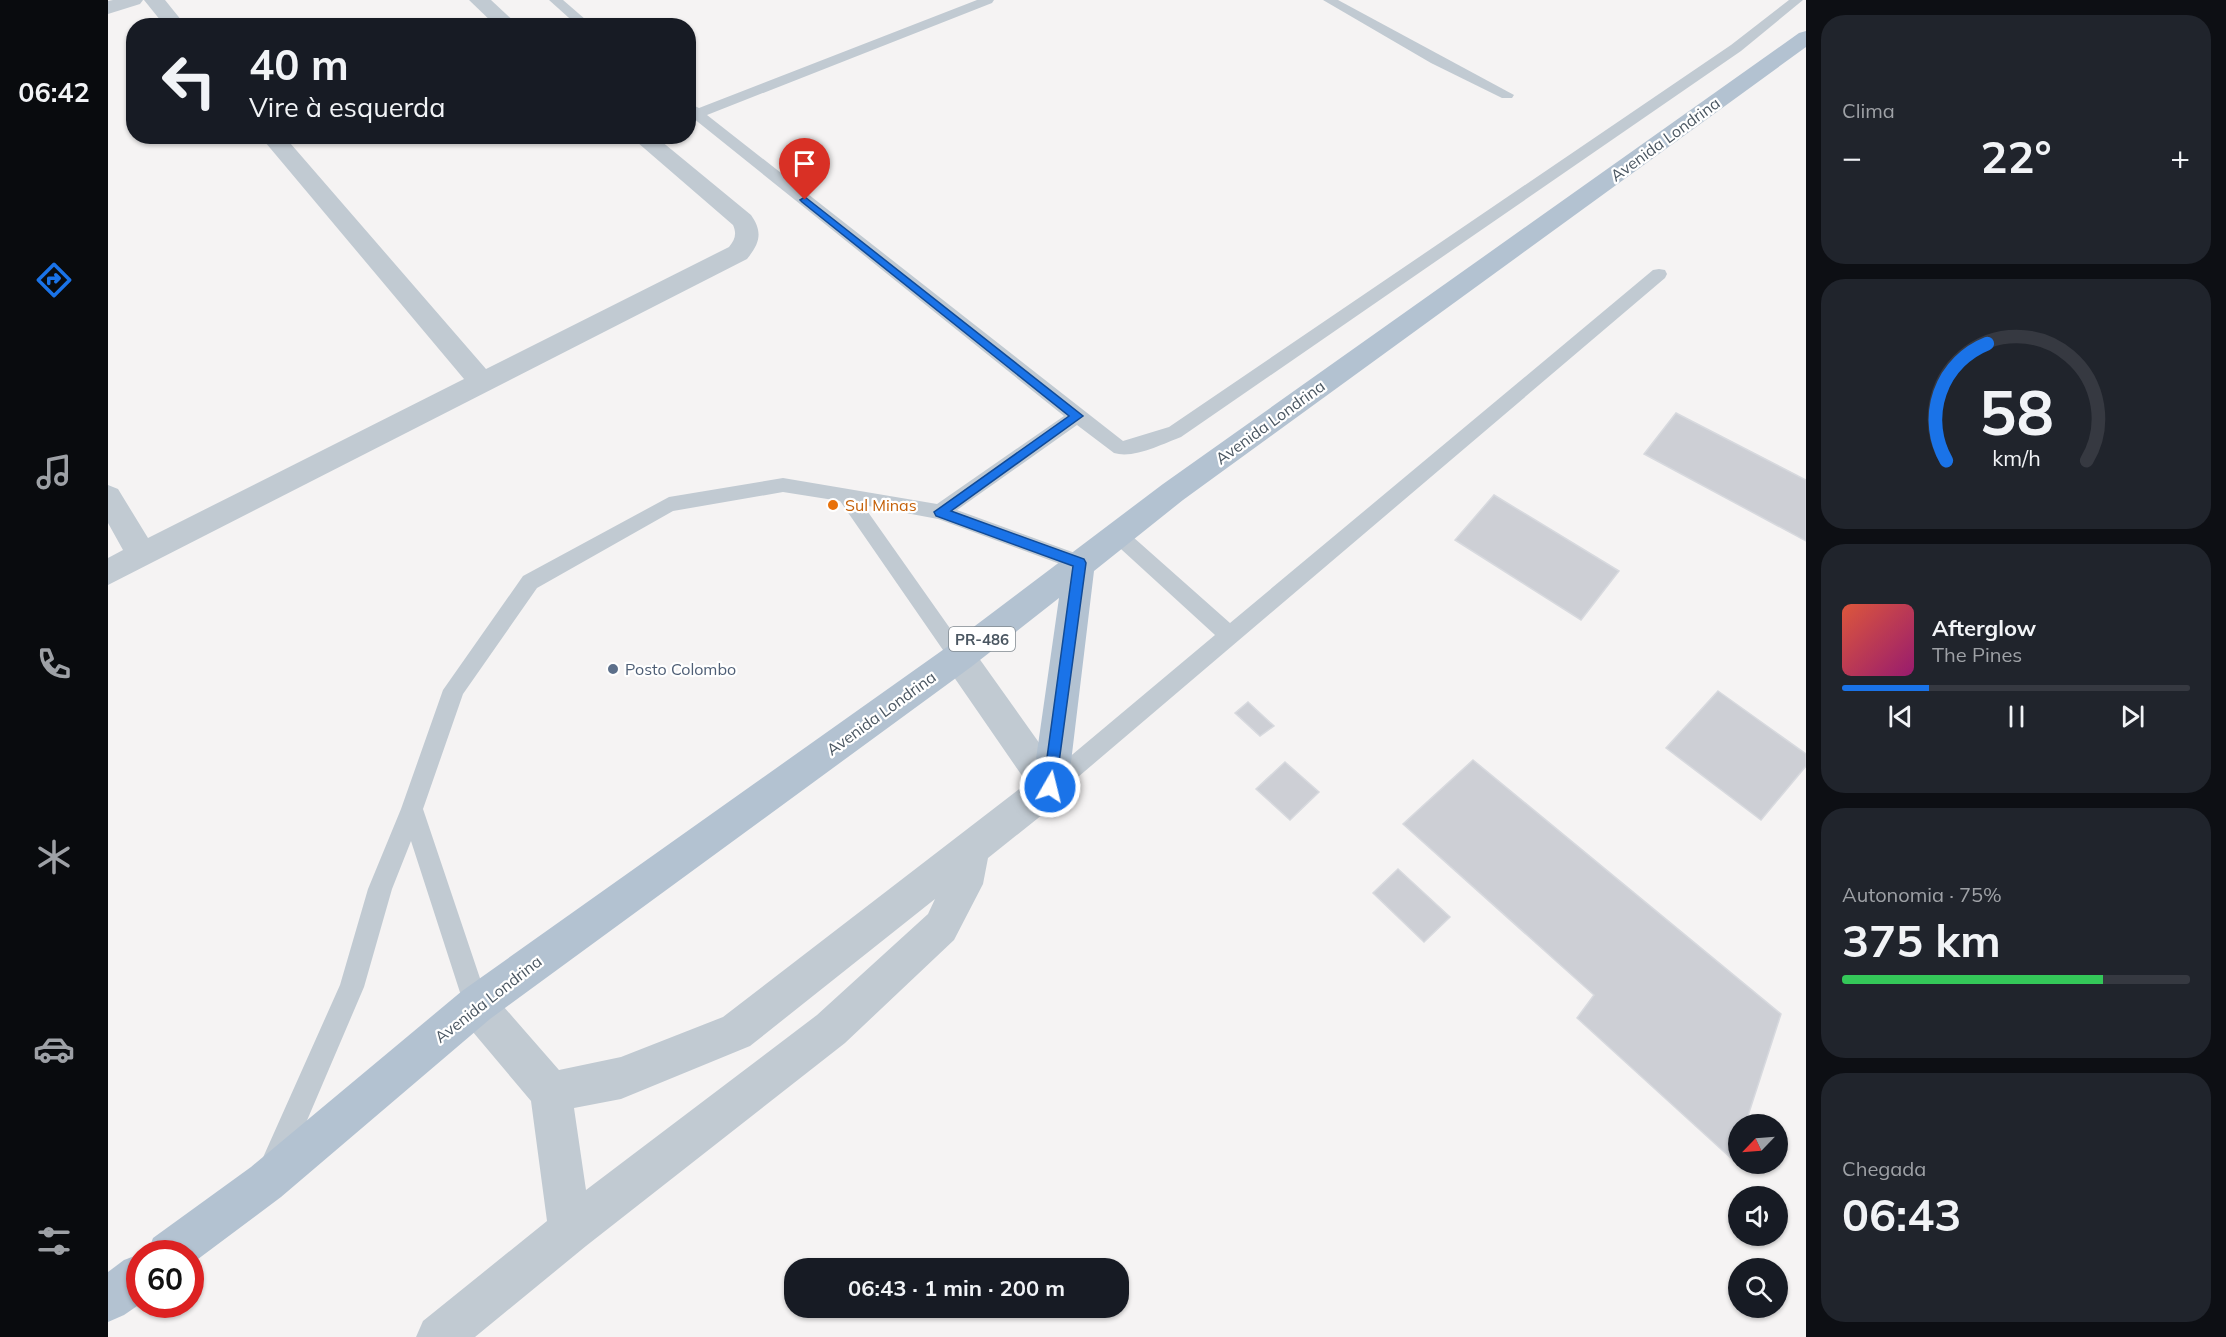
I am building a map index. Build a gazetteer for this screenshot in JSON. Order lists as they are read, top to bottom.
{
  "streets": {
    "main road": ["Avenida Londrina", "PR-486"]
  },
  "places": ["Sul Minas", "Posto Colombo"],
  "north": "bottom left",
  "page": {
    "tabs": "06:42",
    "tile": [
      "Clima",
      ["Autonomia · 75%", "375 km"],
      ["Chegada", "06:43"]
    ],
    "turn": ["40 m", "Vire à esquerda"],
    "heat": ["−", "22°", "+"],
    "song": ["Afterglow", "The Pines"],
    "limit": "60",
    "trip": "06:43 · 1 min · 200 m",
    "gauge": ["58", "km/h"]
  }
}
